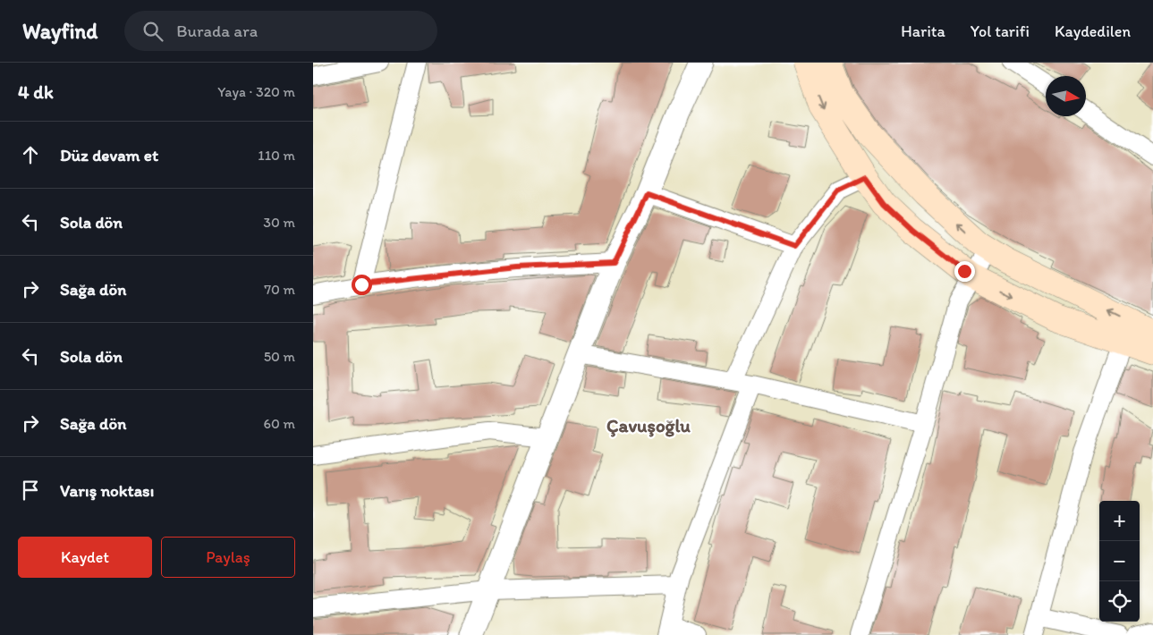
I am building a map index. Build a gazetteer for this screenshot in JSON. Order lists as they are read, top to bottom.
{
  "districts": ["Çavuşoğlu"],
  "north": "right",
  "page": {
    "header": "Wayfind",
    "search": "Burada ara",
    "nav": ["Harita", "Yol tarifi", "Kaydedilen"],
    "heading": ["4 dk", "Yaya · 320 m"],
    "list": [
      ["Düz devam et", "110 m"],
      ["Sola dön", "30 m"],
      ["Sağa dön", "70 m"],
      ["Sola dön", "50 m"],
      ["Sağa dön", "60 m"],
      "Varış noktası"
    ],
    "map_buttons": ["+", "−"],
    "buttons": ["Kaydet", "Paylaş"]
  }
}
